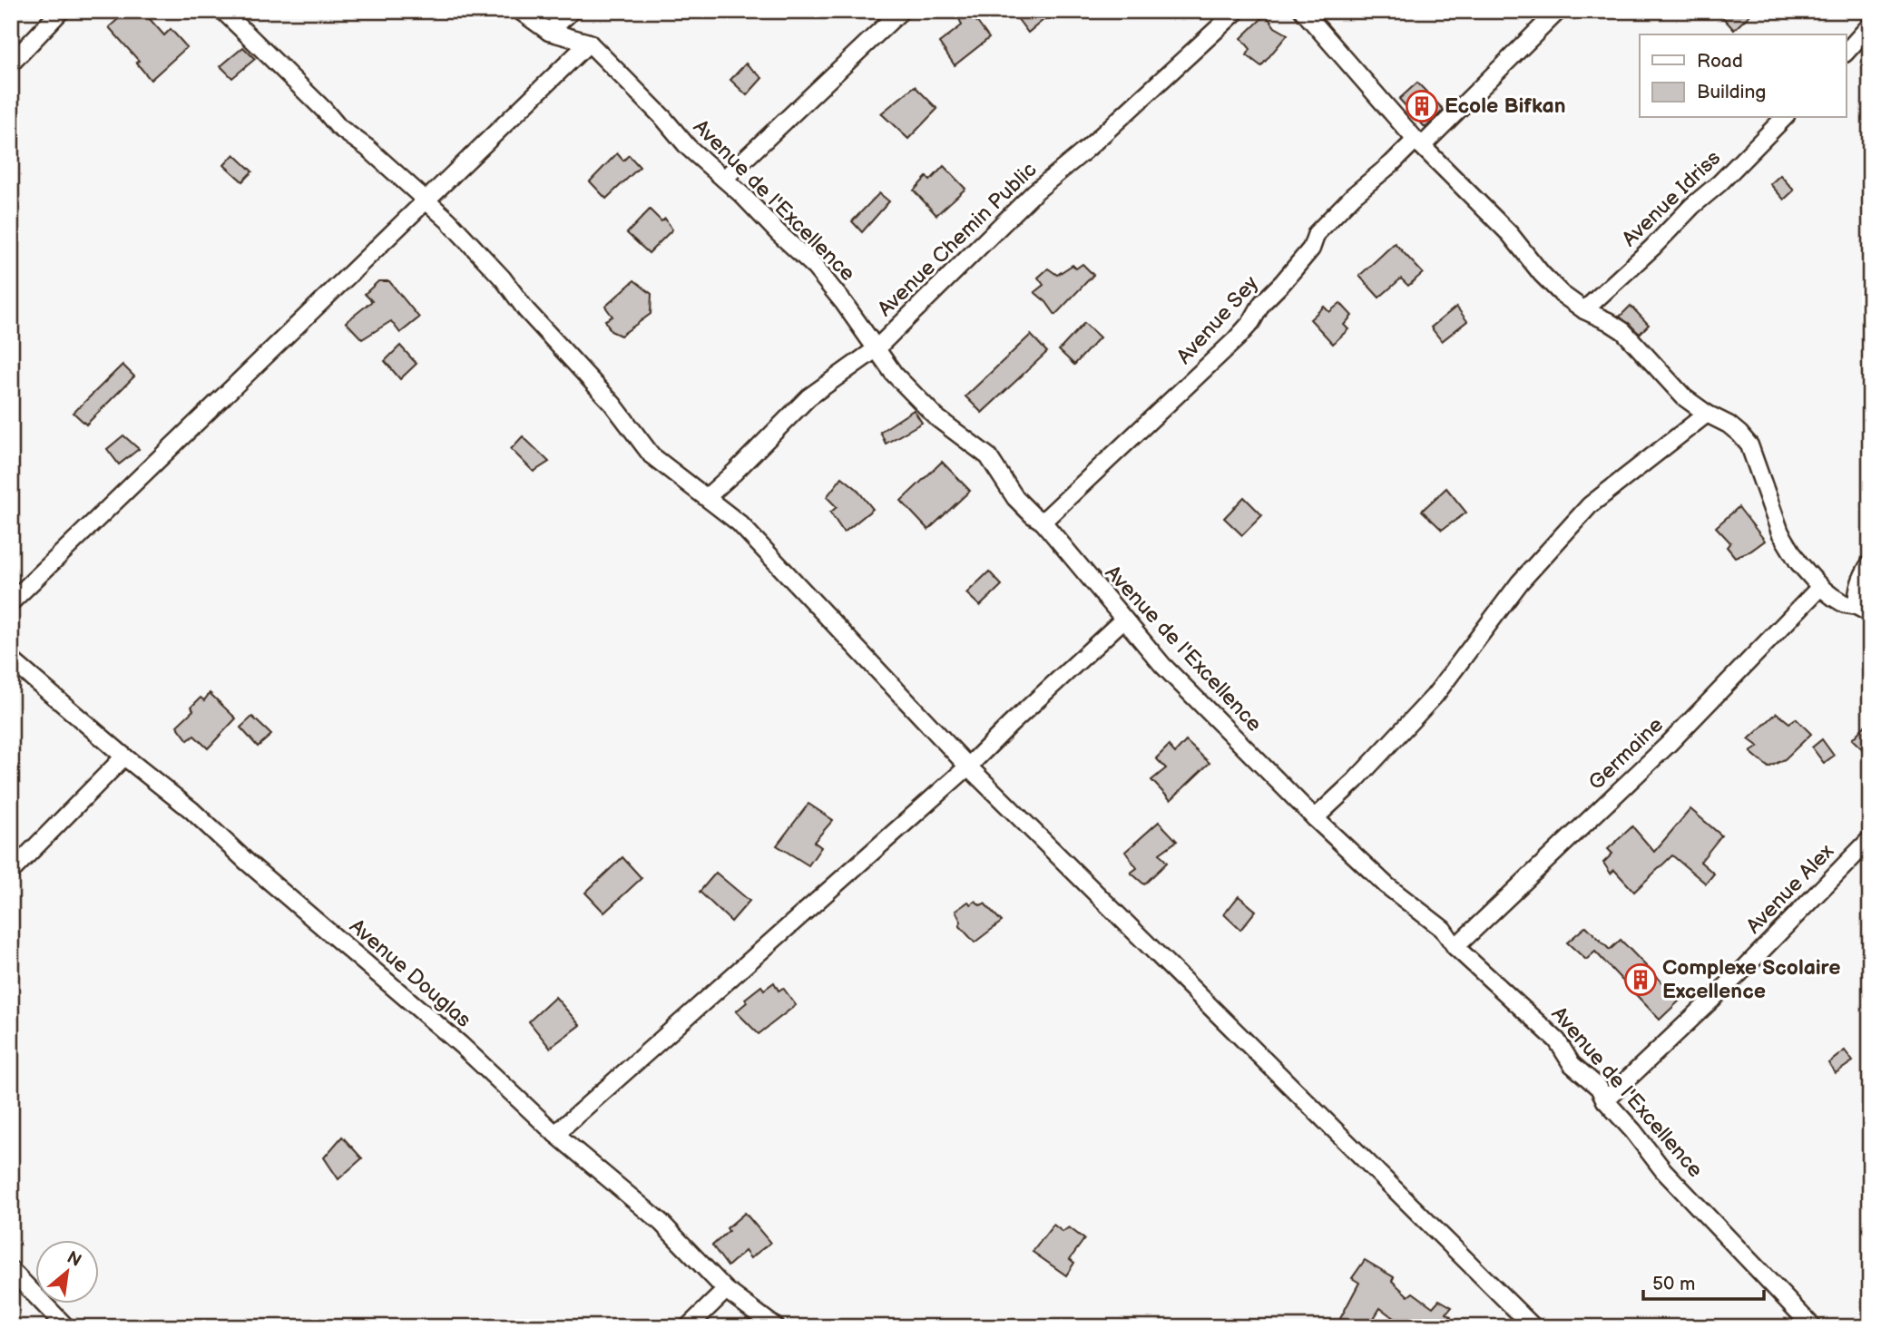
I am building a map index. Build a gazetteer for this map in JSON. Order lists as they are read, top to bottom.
{
  "streets": {
    "street": [
      "Avenue Idriss",
      "Avenue de l'Excellence",
      "Avenue Chemin Public",
      "Avenue Sey",
      "Germaine",
      "Avenue Alex",
      "Avenue Douglas"
    ]
  },
  "crossings": [
    ["Avenue de l'Excellence", "Avenue Chemin Public"],
    ["Avenue de l'Excellence", "Avenue Sey"],
    ["Avenue de l'Excellence", "Germaine"],
    ["Avenue de l'Excellence", "Avenue Alex"]
  ],
  "places": {
    "building": ["Ecole Bifkan", "Complexe Scolaire Excellence"]
  },
  "legend": ["Road", "Building"],
  "scale_bar": "50 m",
  "north": "top right"
}
